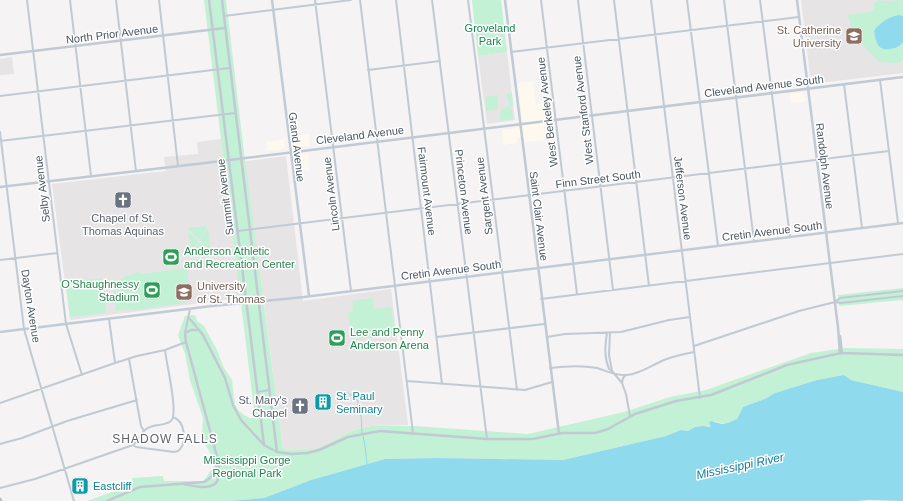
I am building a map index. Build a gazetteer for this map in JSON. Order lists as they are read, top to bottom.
{
  "streets": {
    "main road": ["Grand Avenue", "Randolph Avenue", "Cretin Avenue South"],
    "street": [
      "North Prior Avenue",
      "Cleveland Avenue South",
      "West Stanford Avenue",
      "West Berkeley Avenue",
      "Cleveland Avenue",
      "Finn Street South",
      "Selby Avenue",
      "Fairmount Avenue",
      "Princeton Avenue",
      "Lincoln Avenue",
      "Sargent Avenue",
      "Summit Avenue",
      "Jefferson Avenue",
      "Saint Clair Avenue",
      "Dayton Avenue"
    ]
  },
  "crossings": [
    ["North Prior Avenue", "Selby Avenue"],
    ["North Prior Avenue", "Summit Avenue"],
    ["Cleveland Avenue South", "Cleveland Avenue"],
    ["Cleveland Avenue South", "Randolph Avenue"],
    ["Cleveland Avenue South", "Jefferson Avenue"],
    ["West Stanford Avenue", "Cleveland Avenue"],
    ["West Stanford Avenue", "Finn Street South"],
    ["West Stanford Avenue", "Cretin Avenue South"],
    ["West Berkeley Avenue", "Cleveland Avenue"],
    ["West Berkeley Avenue", "Finn Street South"],
    ["West Berkeley Avenue", "Cretin Avenue South"],
    ["Cleveland Avenue", "Grand Avenue"],
    ["Cleveland Avenue", "Selby Avenue"],
    ["Cleveland Avenue", "Fairmount Avenue"],
    ["Cleveland Avenue", "Princeton Avenue"],
    ["Cleveland Avenue", "Lincoln Avenue"],
    ["Cleveland Avenue", "Sargent Avenue"],
    ["Cleveland Avenue", "Summit Avenue"],
    ["Cleveland Avenue", "Saint Clair Avenue"],
    ["Cleveland Avenue", "Dayton Avenue"],
    ["Grand Avenue", "Finn Street South"],
    ["Grand Avenue", "Cretin Avenue South"],
    ["Randolph Avenue", "Finn Street South"],
    ["Randolph Avenue", "Cretin Avenue South"],
    ["Finn Street South", "Fairmount Avenue"],
    ["Finn Street South", "Princeton Avenue"],
    ["Finn Street South", "Lincoln Avenue"],
    ["Finn Street South", "Sargent Avenue"],
    ["Finn Street South", "Summit Avenue"],
    ["Finn Street South", "Jefferson Avenue"],
    ["Finn Street South", "Saint Clair Avenue"],
    ["Selby Avenue", "Cretin Avenue South"],
    ["Fairmount Avenue", "Cretin Avenue South"],
    ["Princeton Avenue", "Cretin Avenue South"],
    ["Lincoln Avenue", "Cretin Avenue South"],
    ["Sargent Avenue", "Cretin Avenue South"],
    ["Summit Avenue", "Cretin Avenue South"],
    ["Jefferson Avenue", "Cretin Avenue South"],
    ["Saint Clair Avenue", "Cretin Avenue South"],
    ["Cretin Avenue South", "Dayton Avenue"]
  ],
  "districts": ["SHADOW FALLS"],
  "water": ["Mississippi River"],
  "parks": ["Groveland Park", "Mississippi Gorge Regional Park"],
  "places": {
    "school or university": ["St. Catherine University", "University of St. Thomas"],
    "church": ["Chapel of St. Thomas Aquinas", "St. Mary's Chapel"],
    "sports": ["Anderson Athletic and Recreation Center", "O’Shaughnessy Stadium", "Lee and Penny Anderson Arena"],
    "building": ["St. Paul Seminary", "Eastcliff"]
  }
}
